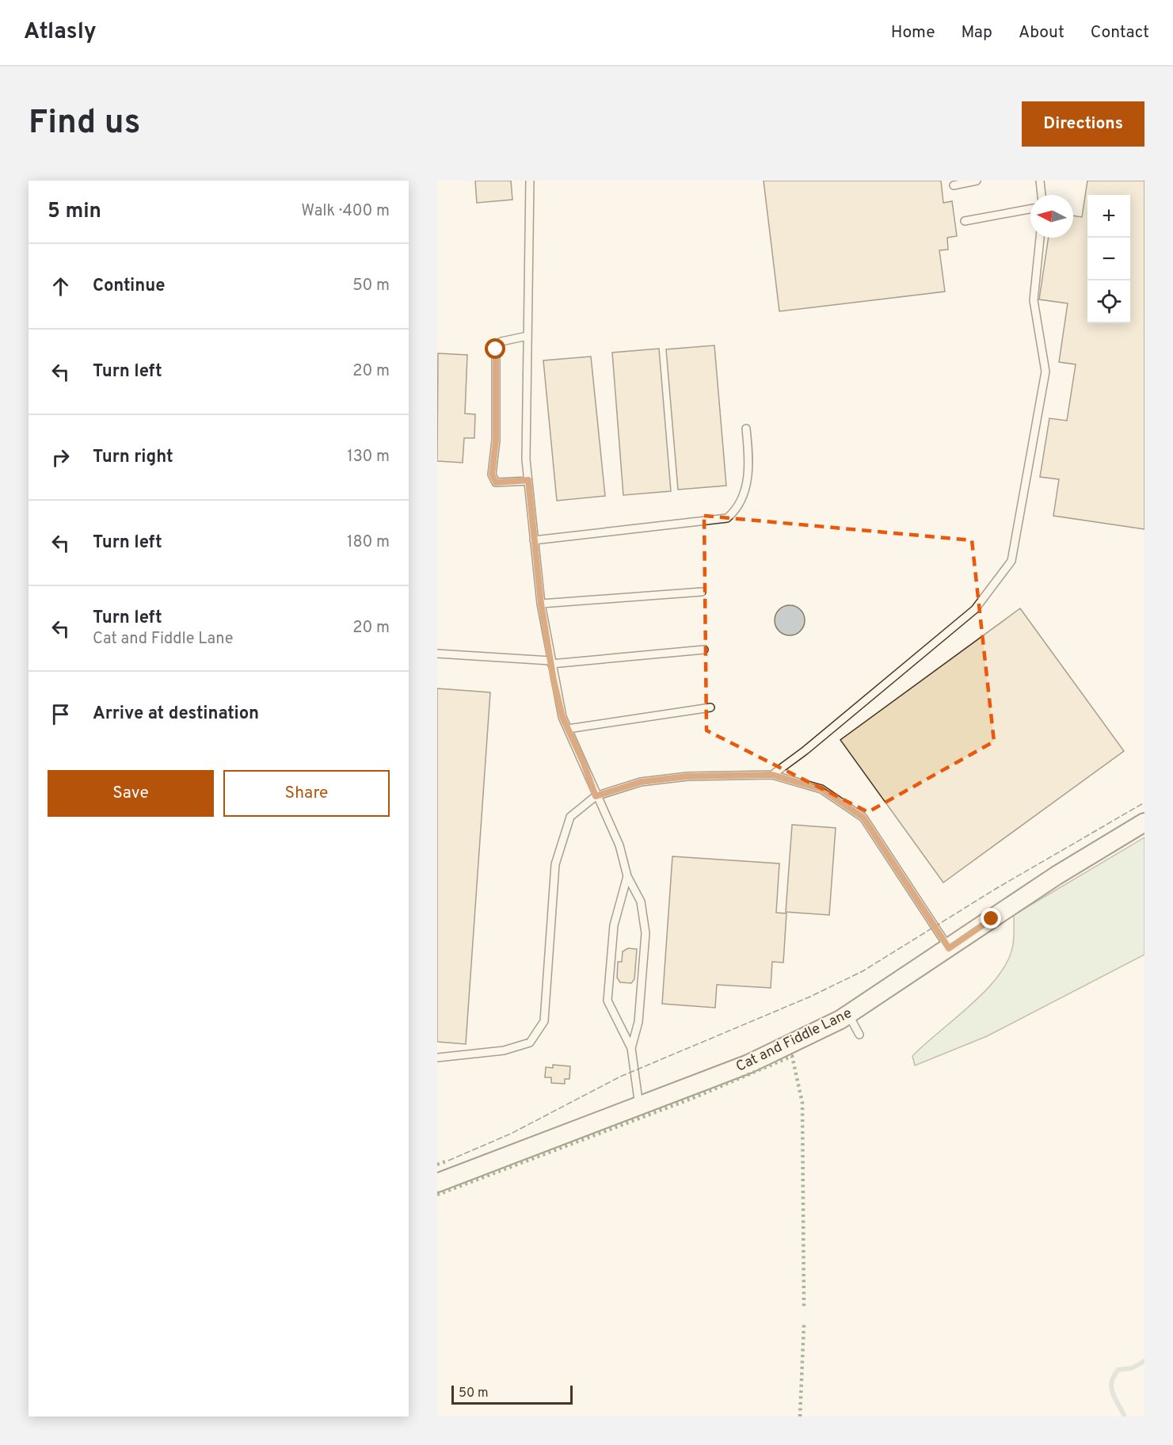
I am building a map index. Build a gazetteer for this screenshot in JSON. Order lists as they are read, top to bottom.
{
  "streets": {
    "street": ["Cat and Fiddle Lane"]
  },
  "scale_bar": "50 m",
  "north": "left",
  "page": {
    "header": "Atlasly",
    "nav": [
      "Home",
      "Map",
      "About",
      "Contact"
    ],
    "buttons": [
      "Directions",
      ["Save", "Share"]
    ],
    "title": "Find us",
    "heading": ["5 min", "Walk · 400 m"],
    "map_buttons": ["+", "−"],
    "list": [
      ["Continue", "50 m"],
      ["Turn left", "20 m"],
      ["Turn right", "130 m"],
      ["Turn left", "180 m"],
      ["Turn left", "Cat and Fiddle Lane", "20 m"],
      "Arrive at destination"
    ],
    "scale": "50 m"
  }
}
